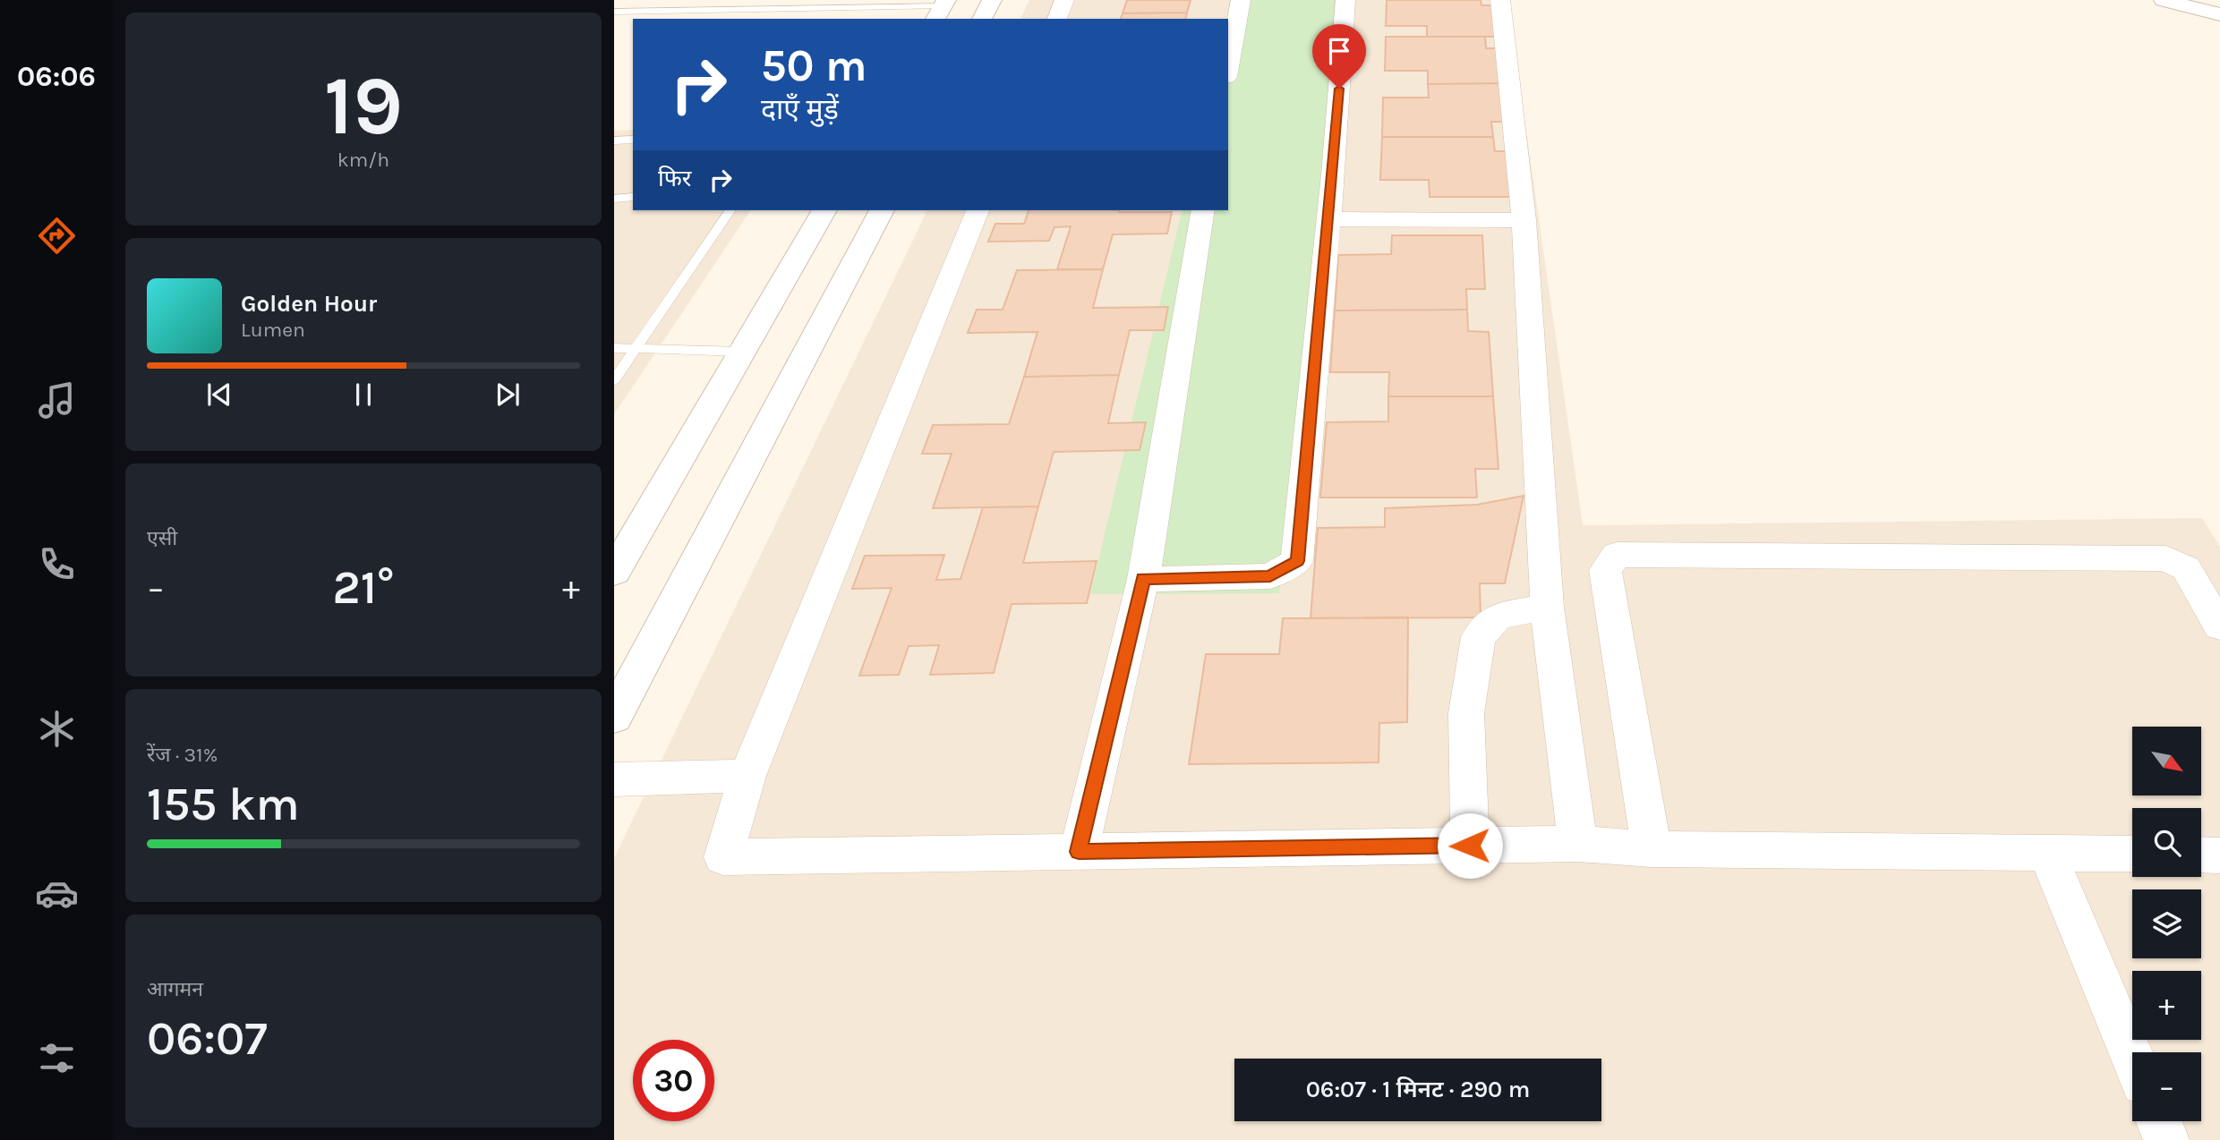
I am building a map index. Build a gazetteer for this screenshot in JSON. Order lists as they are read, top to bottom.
{
  "north": "bottom right",
  "page": {
    "tabs": "06:06",
    "tile": [
      ["19", "km/h"],
      "एसी",
      ["रेंज · 31%", "155 km"],
      ["आगमन", "06:07"]
    ],
    "turn": ["50 m", "दाएँ मुड़ें"],
    "then": "फिर",
    "song": ["Golden Hour", "Lumen"],
    "heat": ["−", "21°", "+"],
    "map_buttons": ["+", "−"],
    "limit": "30",
    "trip": "06:07 · 1 मिनट · 290 m"
  }
}
